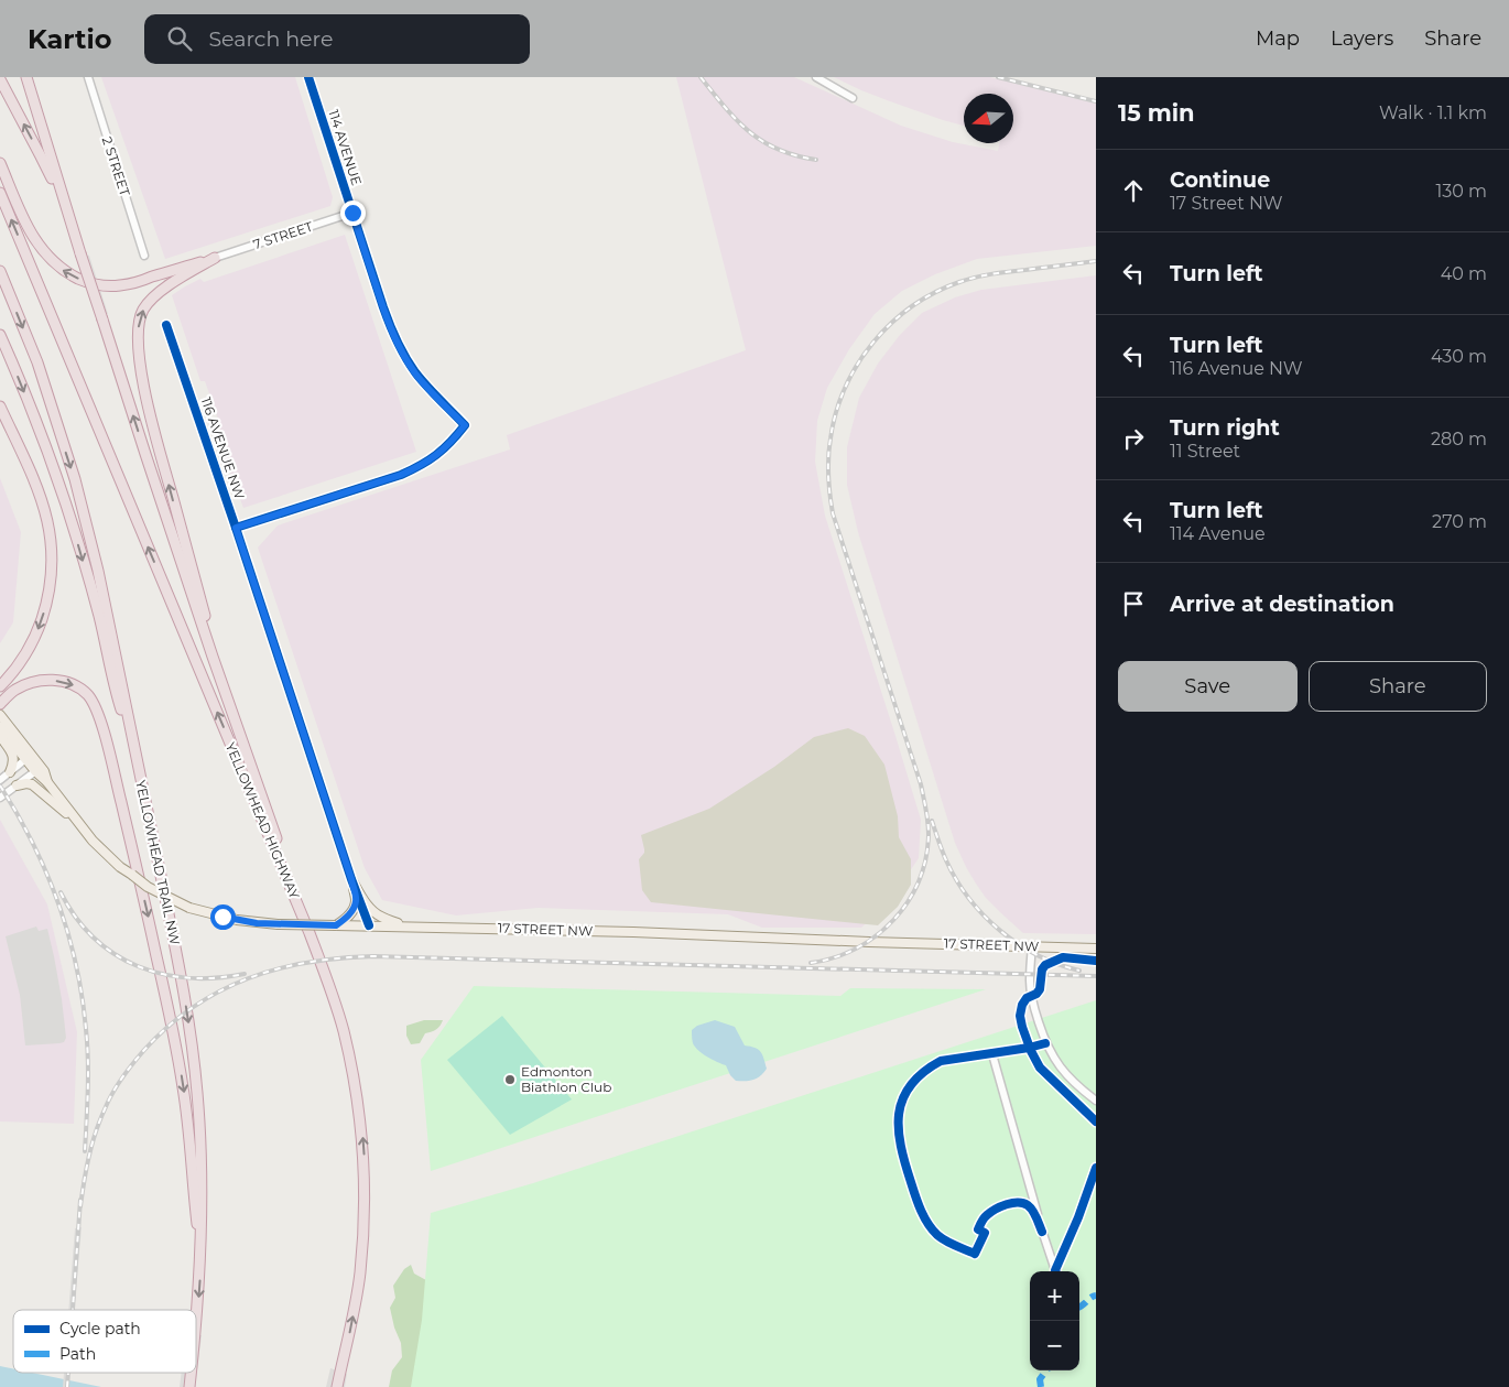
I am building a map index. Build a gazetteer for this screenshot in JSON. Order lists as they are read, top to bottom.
{
  "streets": {
    "highway": ["YELLOWHEAD HIGHWAY", "YELLOWHEAD TRAIL NW"],
    "main road": ["17 STREET NW"],
    "street": [
      "114 AVENUE",
      "2 STREET",
      "7 STREET",
      "116 AVENUE NW"
    ]
  },
  "crossings": [
    ["114 AVENUE", "7 STREET"],
    ["114 AVENUE", "116 AVENUE NW"],
    ["116 AVENUE NW", "17 STREET NW"]
  ],
  "places": ["Edmonton Biathlon Club"],
  "legend": ["Cycle path", "Path"],
  "north": "left",
  "page": {
    "header": "Kartio",
    "search": "Search here",
    "nav": ["Map", "Layers", "Share"],
    "heading": ["15 min", "Walk · 1.1 km"],
    "list": [
      ["Continue", "17 Street NW", "130 m"],
      ["Turn left", "40 m"],
      ["Turn left", "116 Avenue NW", "430 m"],
      ["Turn right", "11 Street", "280 m"],
      ["Turn left", "114 Avenue", "270 m"],
      "Arrive at destination"
    ],
    "buttons": ["Save", "Share"],
    "map_buttons": ["+", "−"]
  }
}
